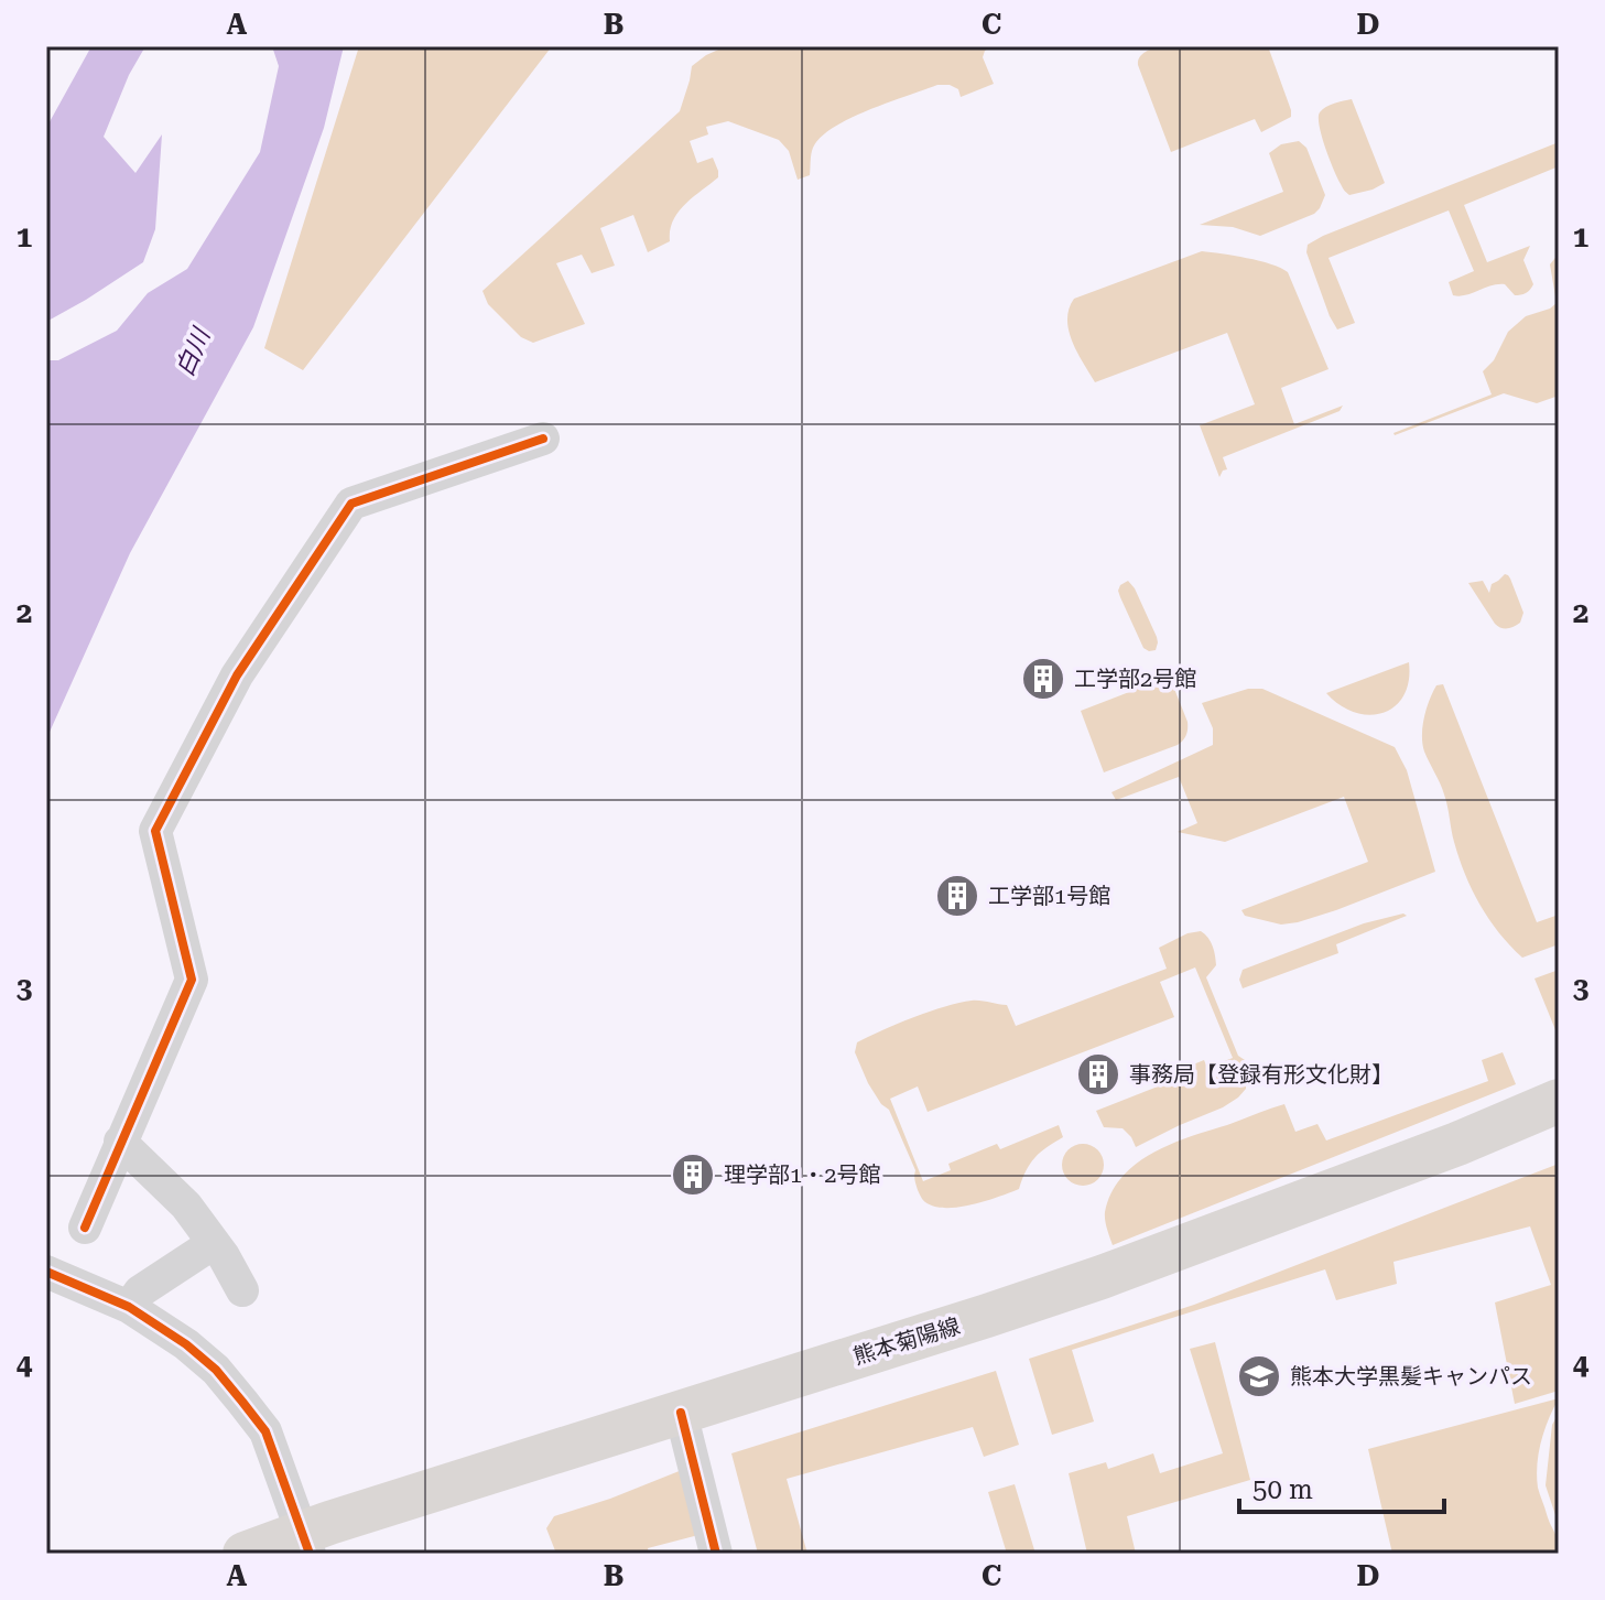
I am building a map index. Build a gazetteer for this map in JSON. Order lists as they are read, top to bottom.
{
  "streets": {
    "main road": ["熊本菊陽線"]
  },
  "water": ["白川"],
  "places": {
    "building": [
      "工学部2号館",
      "工学部1号館",
      "事務局【登録有形文化財】",
      "理学部1・2号館"
    ],
    "school or university": ["熊本大学黒髪キャンパス"]
  },
  "scale_bar": "50 m",
  "grid": {
    "columns": [
      "A",
      "B",
      "C",
      "D"
    ],
    "rows": [
      "1",
      "2",
      "3",
      "4"
    ]
  }
}
